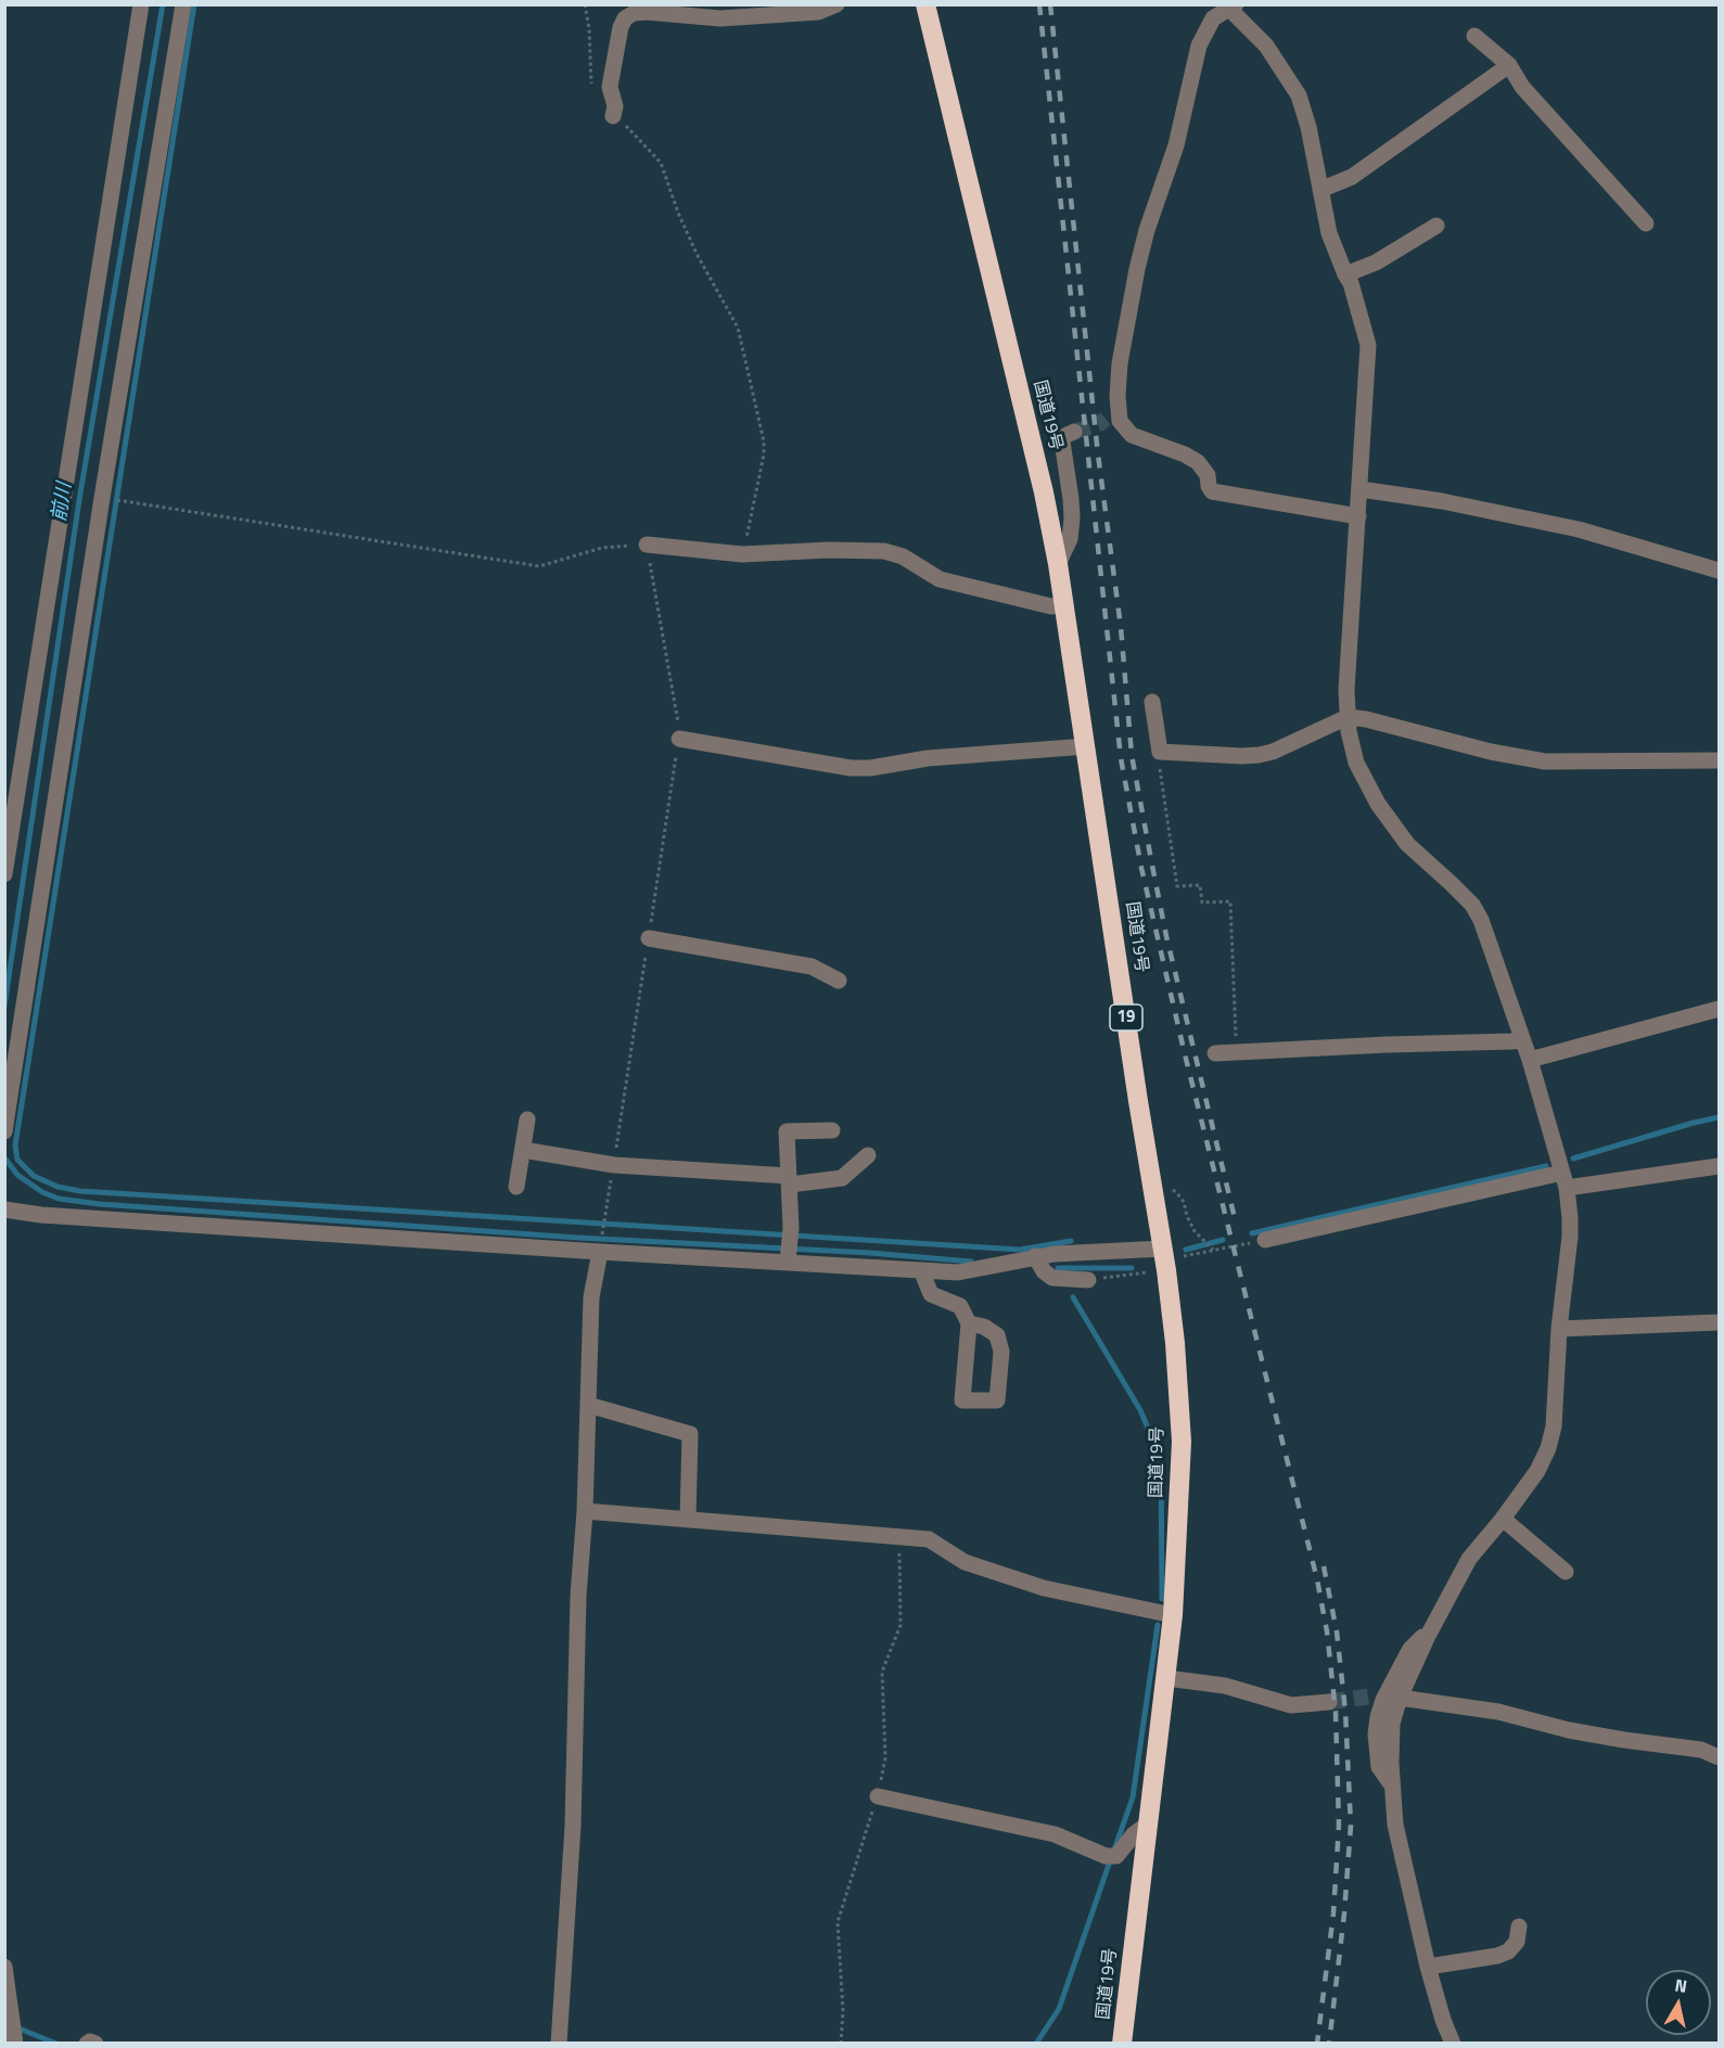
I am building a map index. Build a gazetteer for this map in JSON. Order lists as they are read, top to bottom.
{
  "streets": {
    "highway": ["国道19号", "19"]
  },
  "water": ["前川"],
  "north": "top"
}
